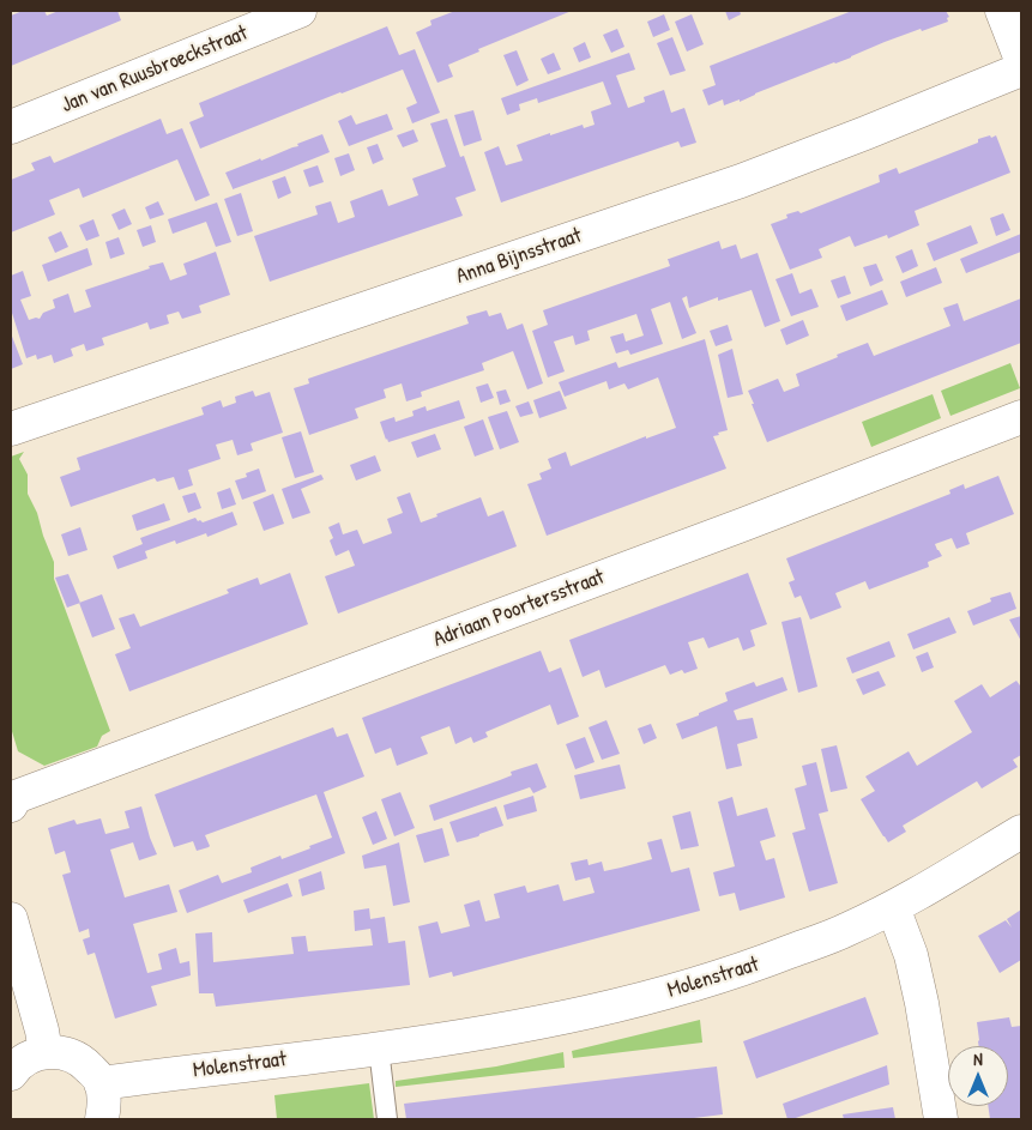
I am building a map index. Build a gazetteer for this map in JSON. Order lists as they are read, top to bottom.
{
  "streets": {
    "street": [
      "Jan van Ruusbroeckstraat",
      "Anna Bijnsstraat",
      "Adriaan Poortersstraat",
      "Molenstraat"
    ]
  },
  "north": "top"
}
